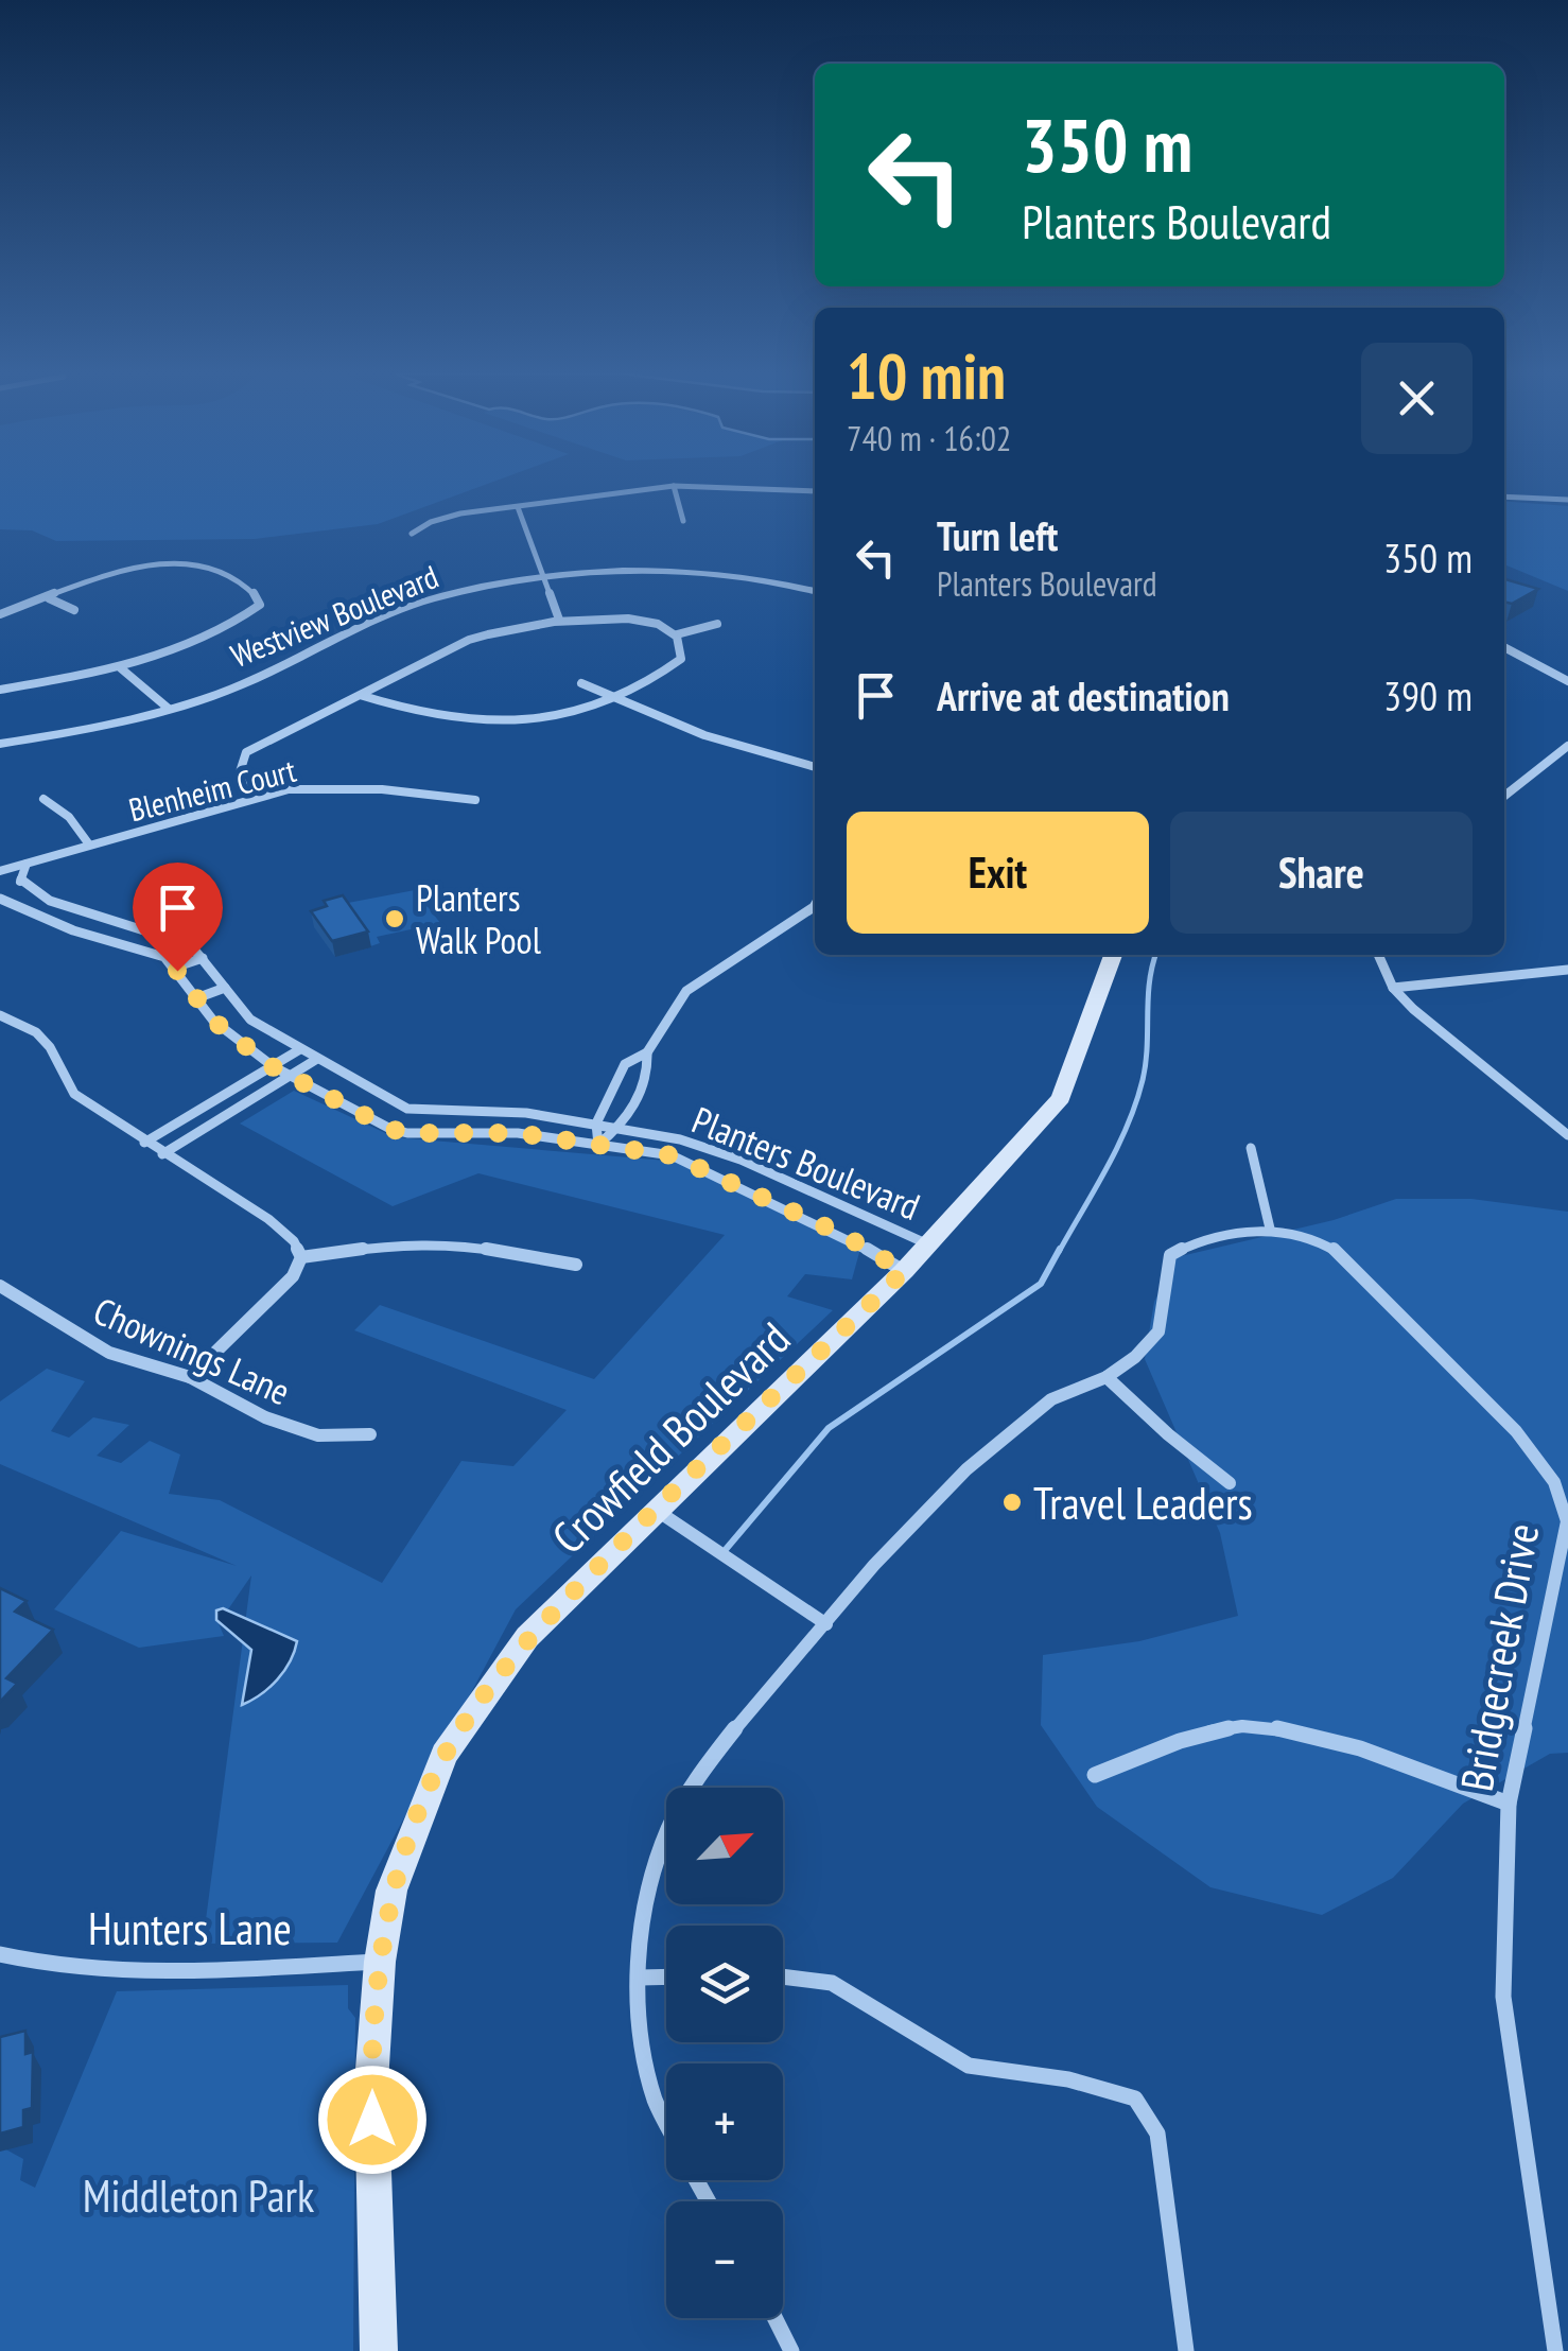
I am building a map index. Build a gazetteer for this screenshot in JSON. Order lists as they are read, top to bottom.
{
  "streets": {
    "main road": ["Crowfield Boulevard"],
    "street": [
      "Westview Boulevard",
      "Blenheim Court",
      "Planters Boulevard",
      "Chownings Lane",
      "Bridgecreek Drive",
      "Hunters Lane"
    ]
  },
  "crossings": [
    ["Blenheim Court", "Planters Boulevard"],
    ["Planters Boulevard", "Crowfield Boulevard"],
    ["Crowfield Boulevard", "Hunters Lane"]
  ],
  "parks": ["Middleton Park"],
  "places": ["Planters Walk Pool", "Travel Leaders"],
  "north": "top right",
  "page": {
    "turn": ["350 m", "Planters Boulevard"],
    "heading": ["10 min", "740 m · 16:02"],
    "list": [
      {
        "name": "Turn left",
        "note": "Planters Boulevard",
        "value": "350 m"
      },
      {
        "name": "Arrive at destination",
        "value": "390 m"
      }
    ],
    "buttons": ["Exit", "Share"],
    "map_buttons": ["+", "−"]
  }
}
